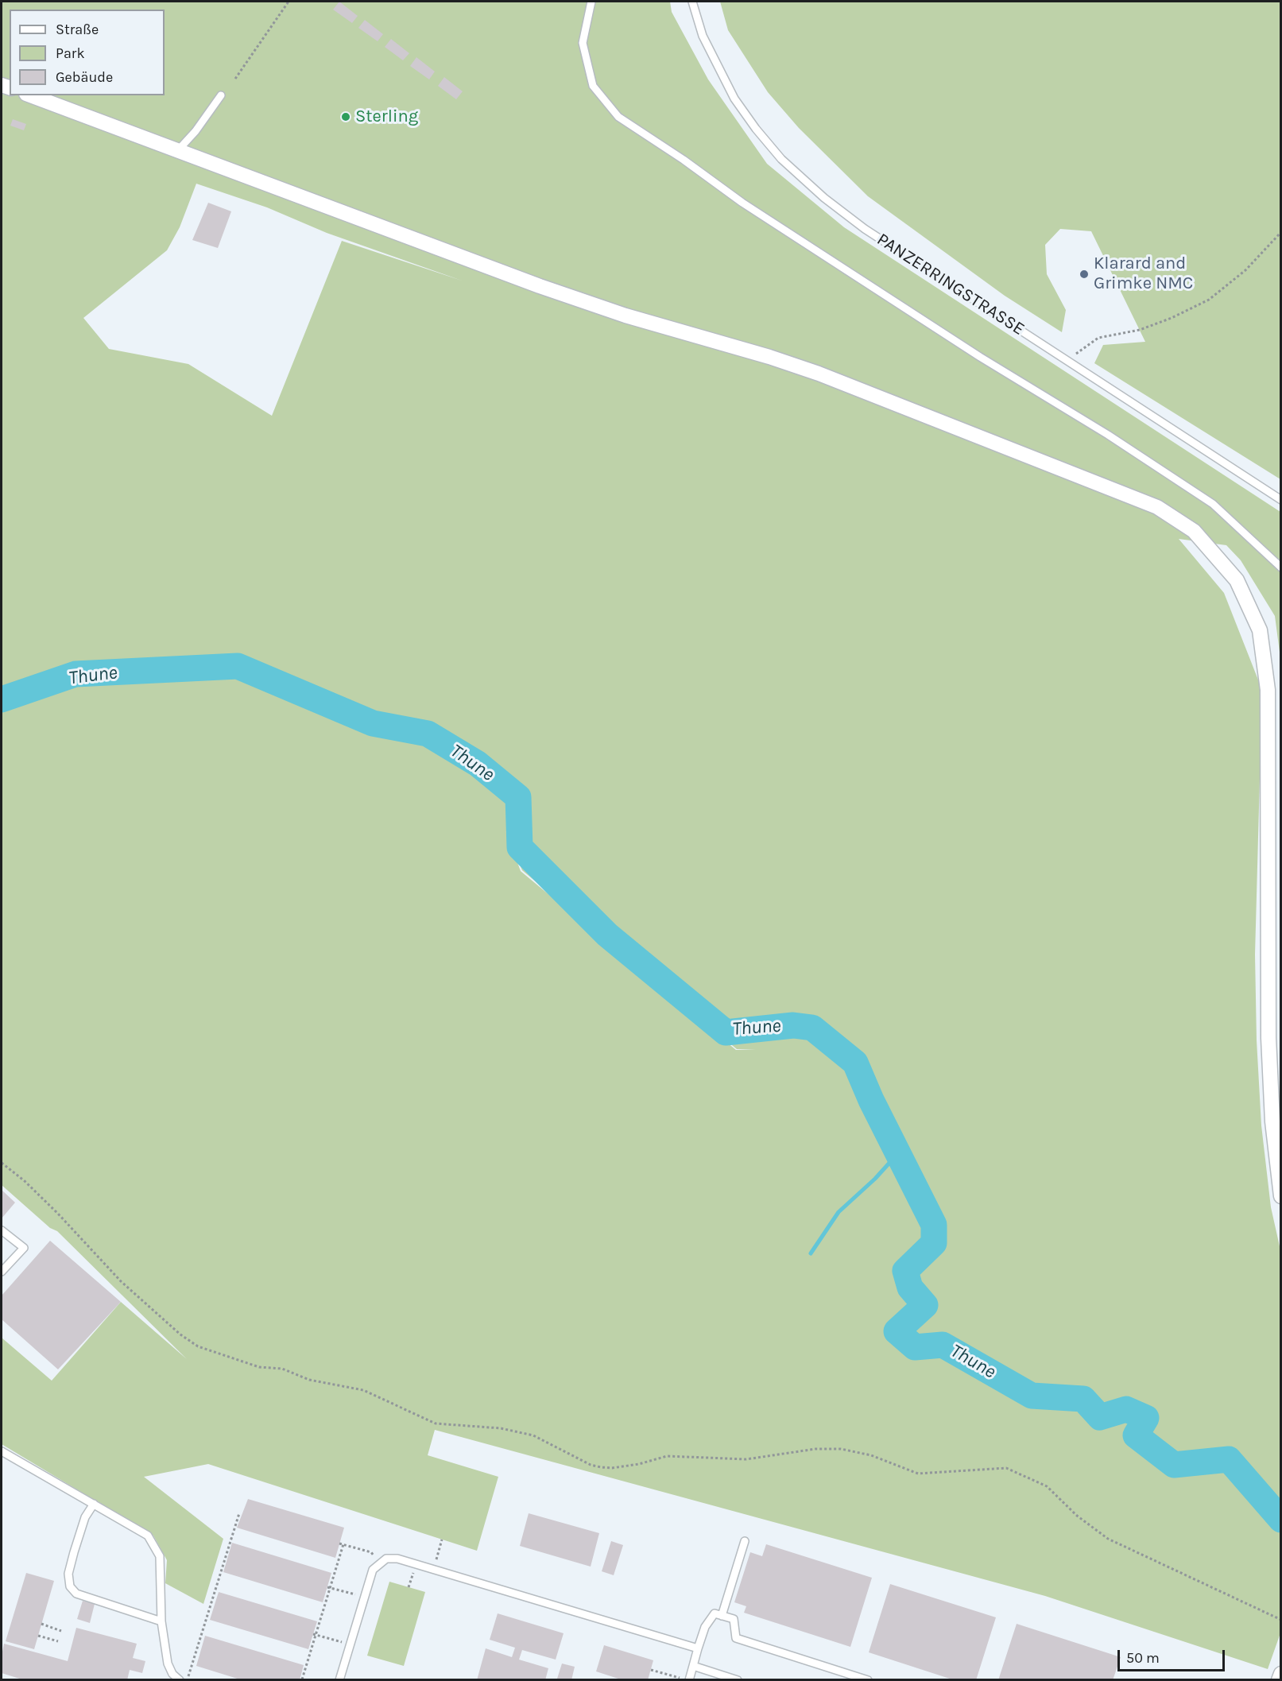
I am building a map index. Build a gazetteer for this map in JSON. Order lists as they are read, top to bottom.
{
  "streets": {
    "lane": ["PANZERRINGSTRASSE"]
  },
  "water": ["Thune"],
  "places": ["Sterling", "Klarard and Grimke NMC"],
  "legend": ["Straße", "Park", "Gebäude"],
  "scale_bar": "50 m"
}
